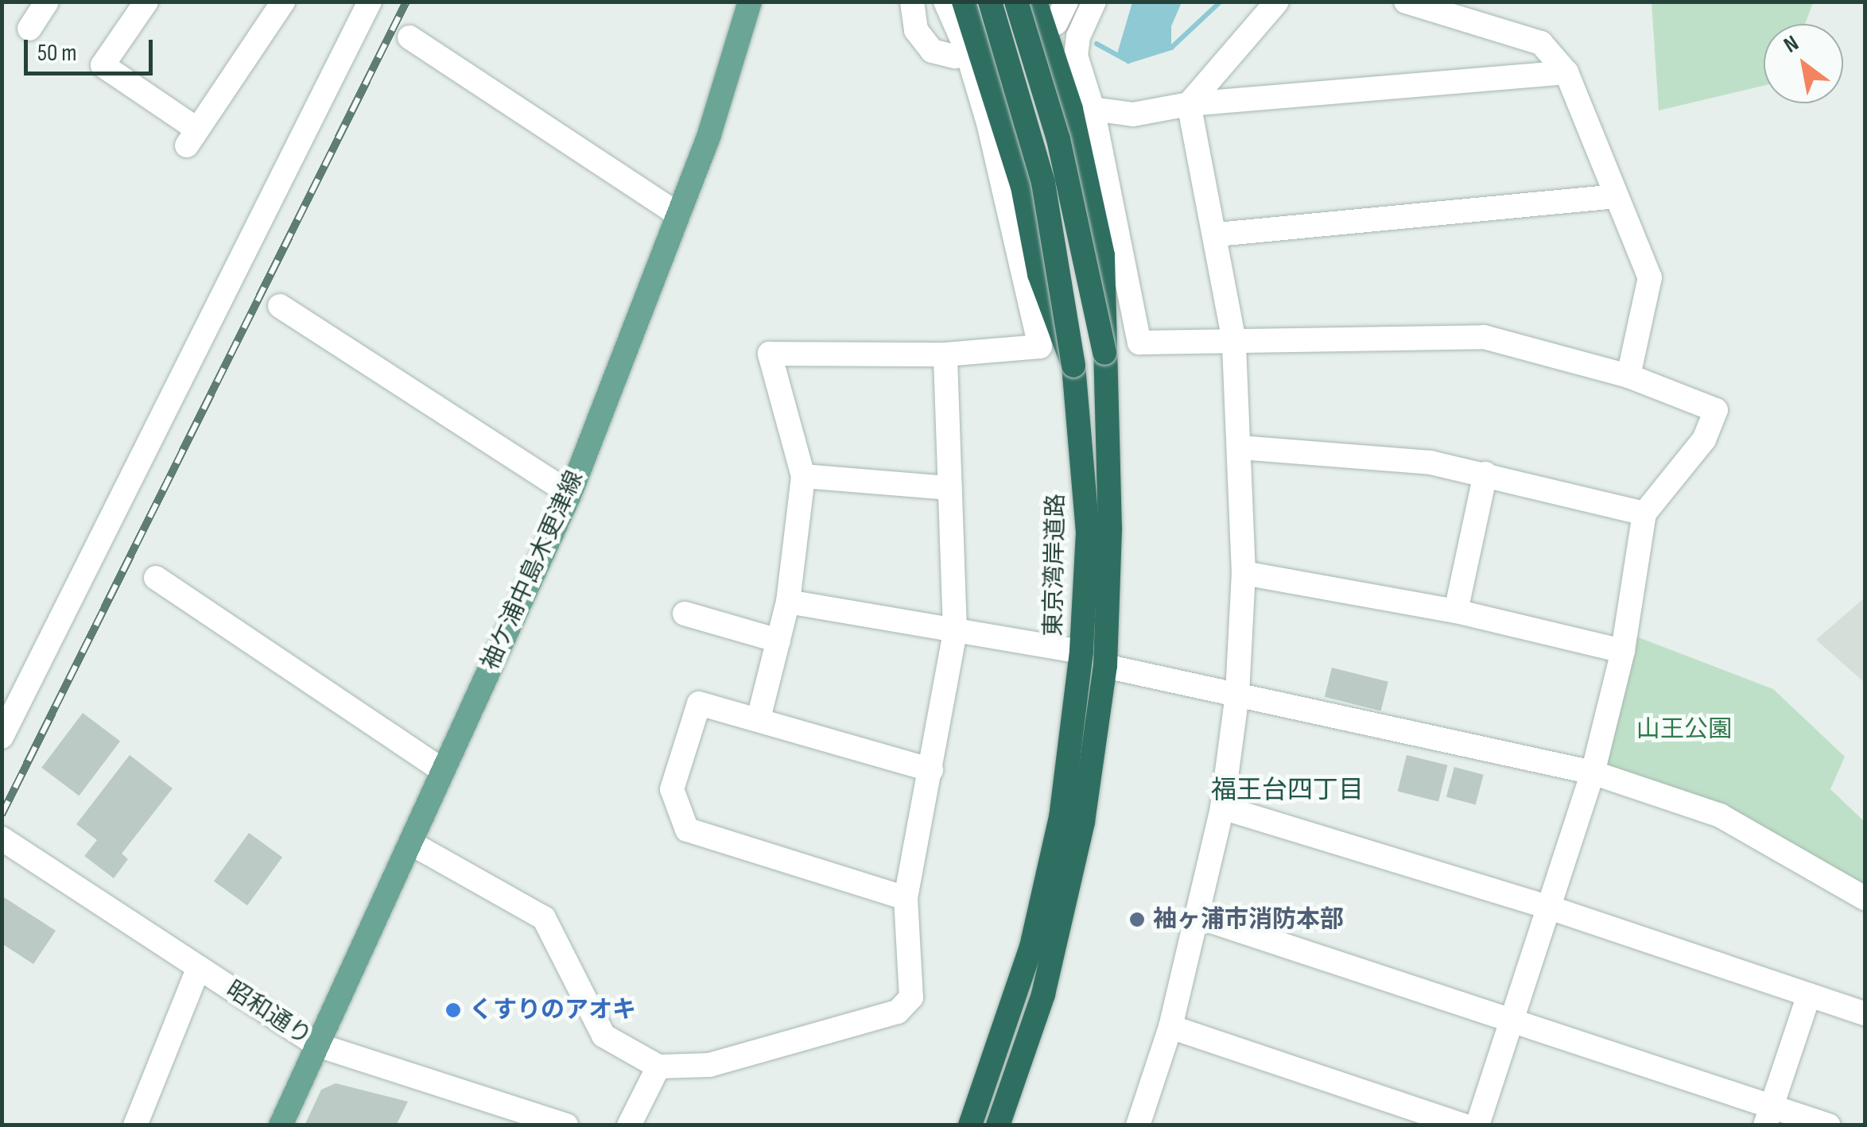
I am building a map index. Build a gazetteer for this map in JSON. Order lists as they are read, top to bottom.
{
  "streets": {
    "highway": ["東京湾岸道路"],
    "main road": ["袖ケ浦中島木更津線"],
    "street": ["昭和通り"]
  },
  "crossings": [
    ["袖ケ浦中島木更津線", "昭和通り"]
  ],
  "districts": ["福王台四丁目"],
  "parks": ["山王公園"],
  "places": ["袖ヶ浦市消防本部", "くすりのアオキ"],
  "scale_bar": "50 m",
  "north": "top left"
}
